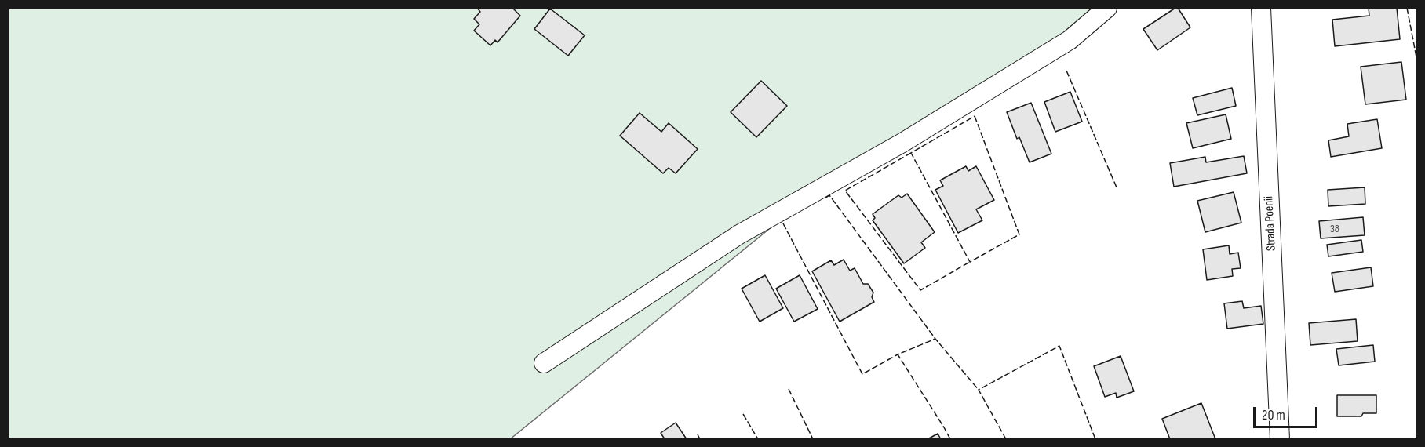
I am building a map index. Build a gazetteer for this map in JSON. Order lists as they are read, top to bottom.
{
  "streets": {
    "street": ["Strada Poenii"]
  },
  "house_numbers": ["38"],
  "scale_bar": "20 m"
}
